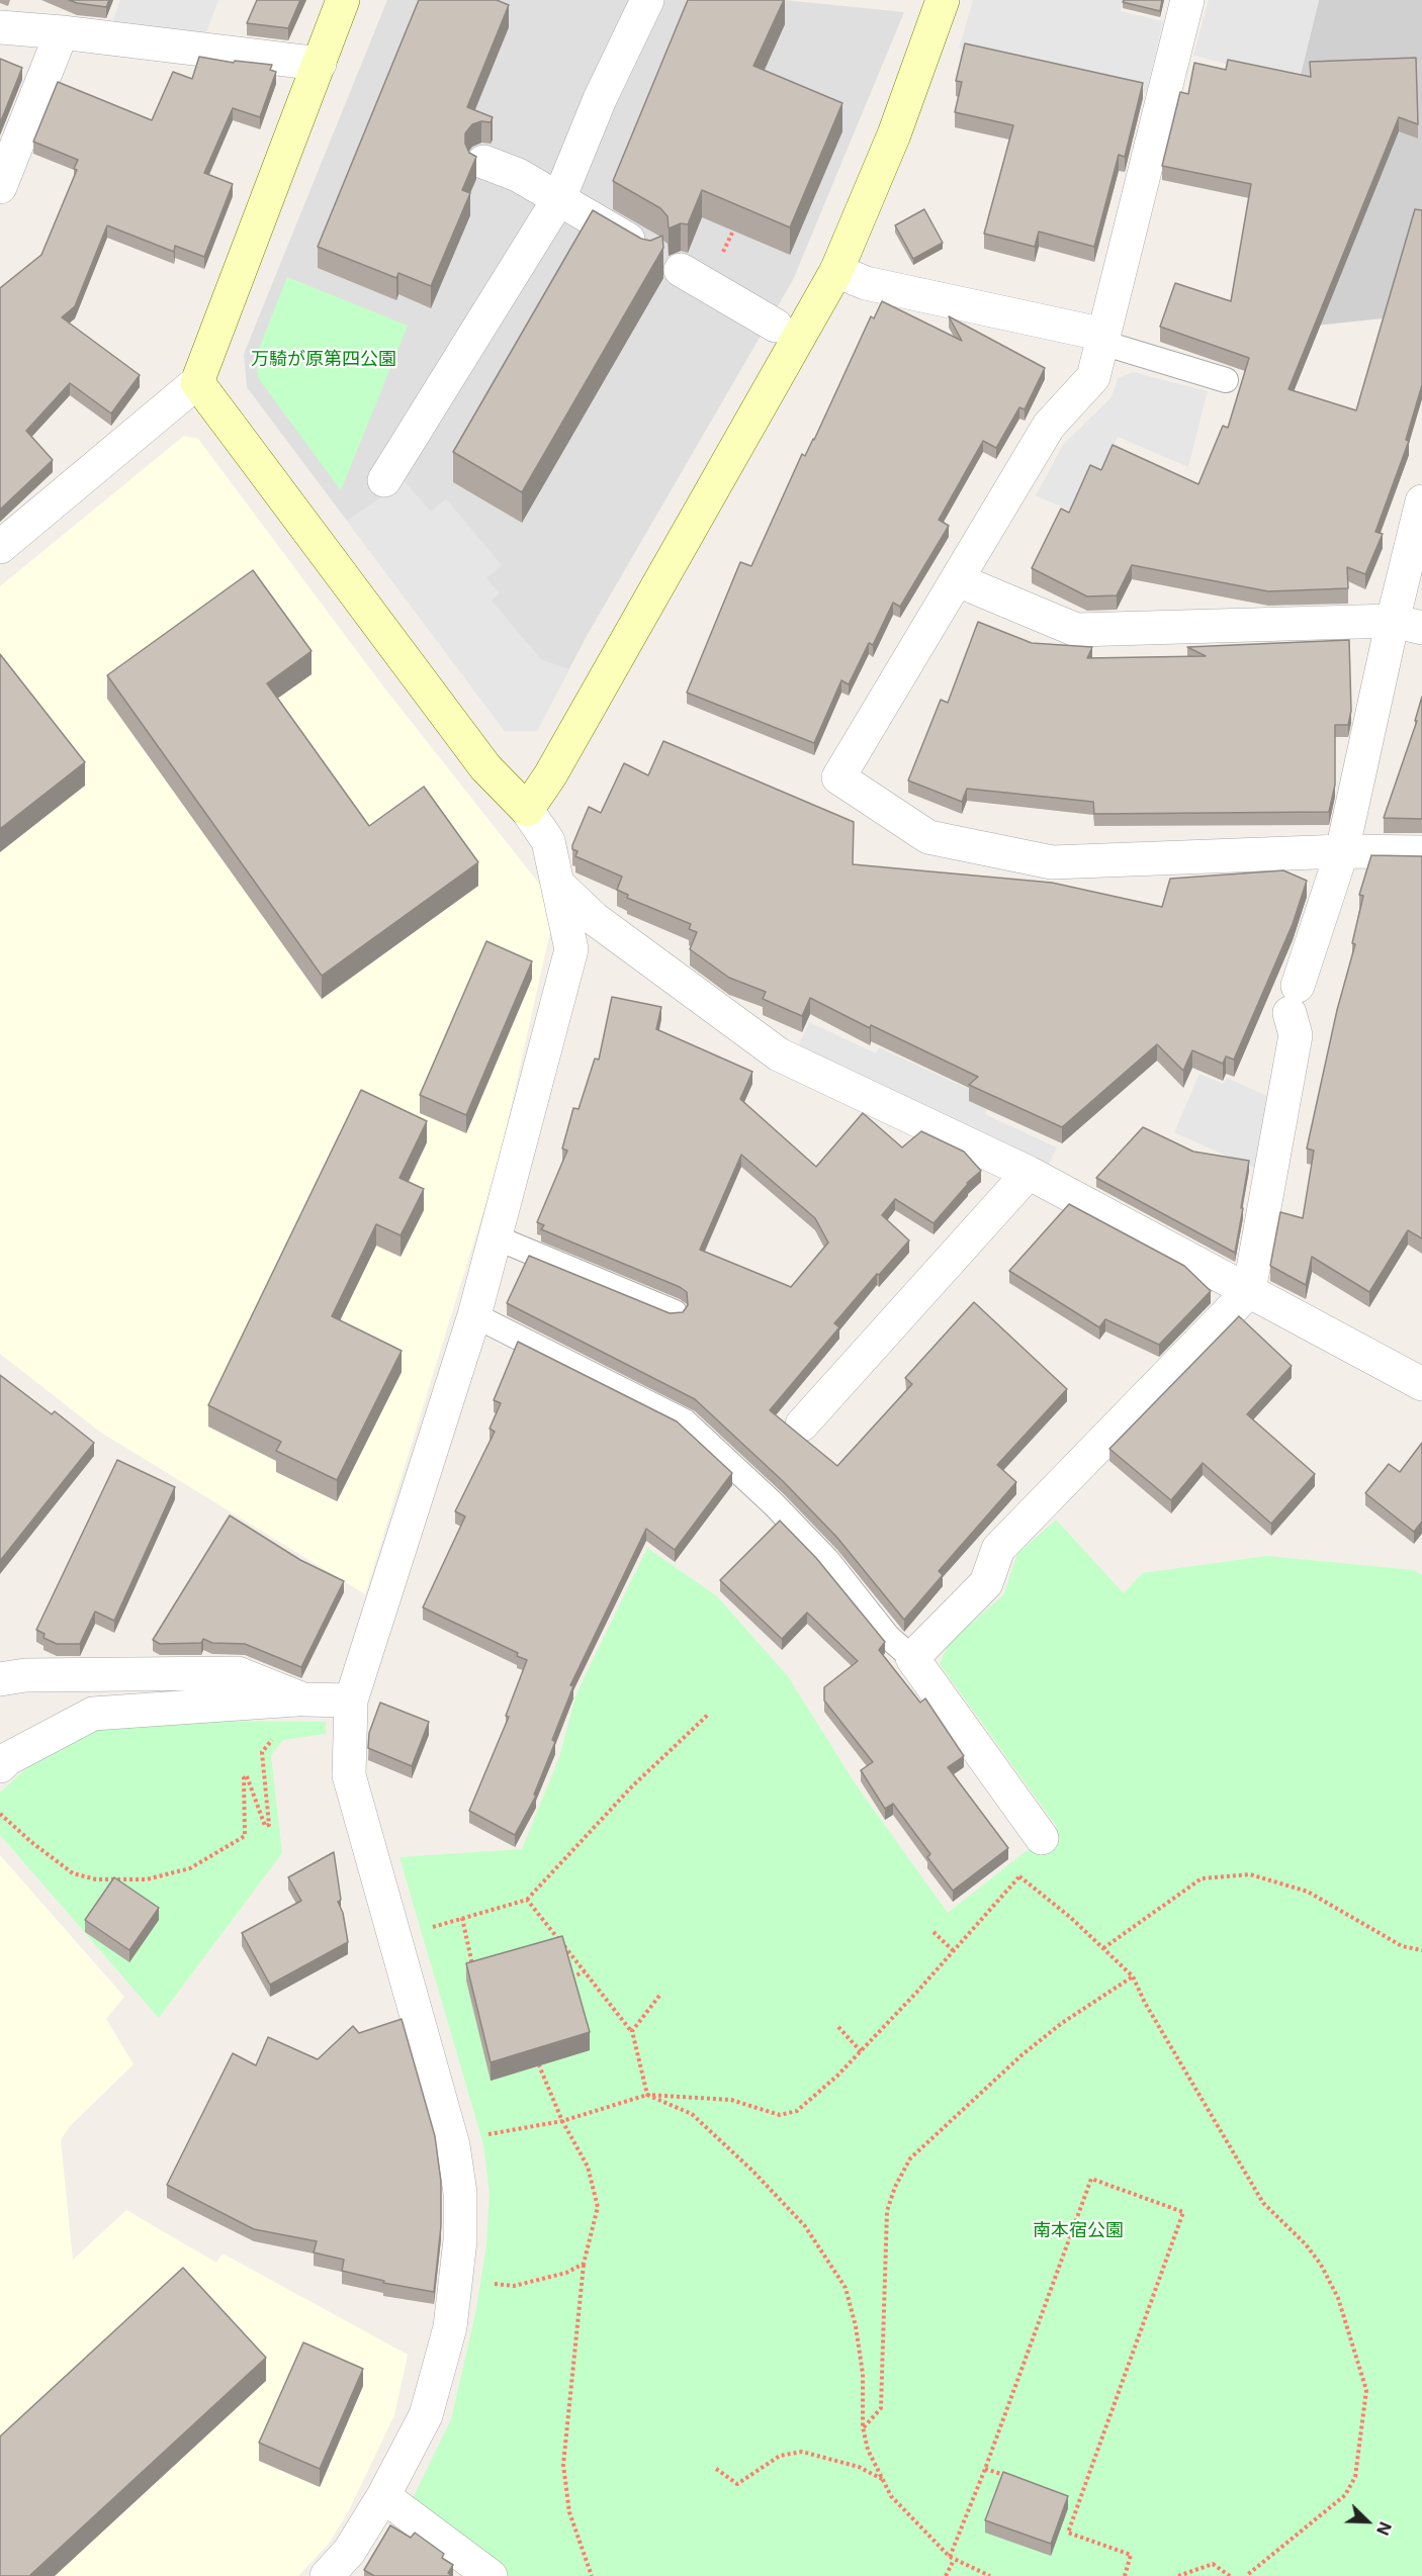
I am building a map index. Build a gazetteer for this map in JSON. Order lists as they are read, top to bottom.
{
  "parks": ["万騎が原第四公園", "南本宿公園"],
  "north": "bottom right"
}
